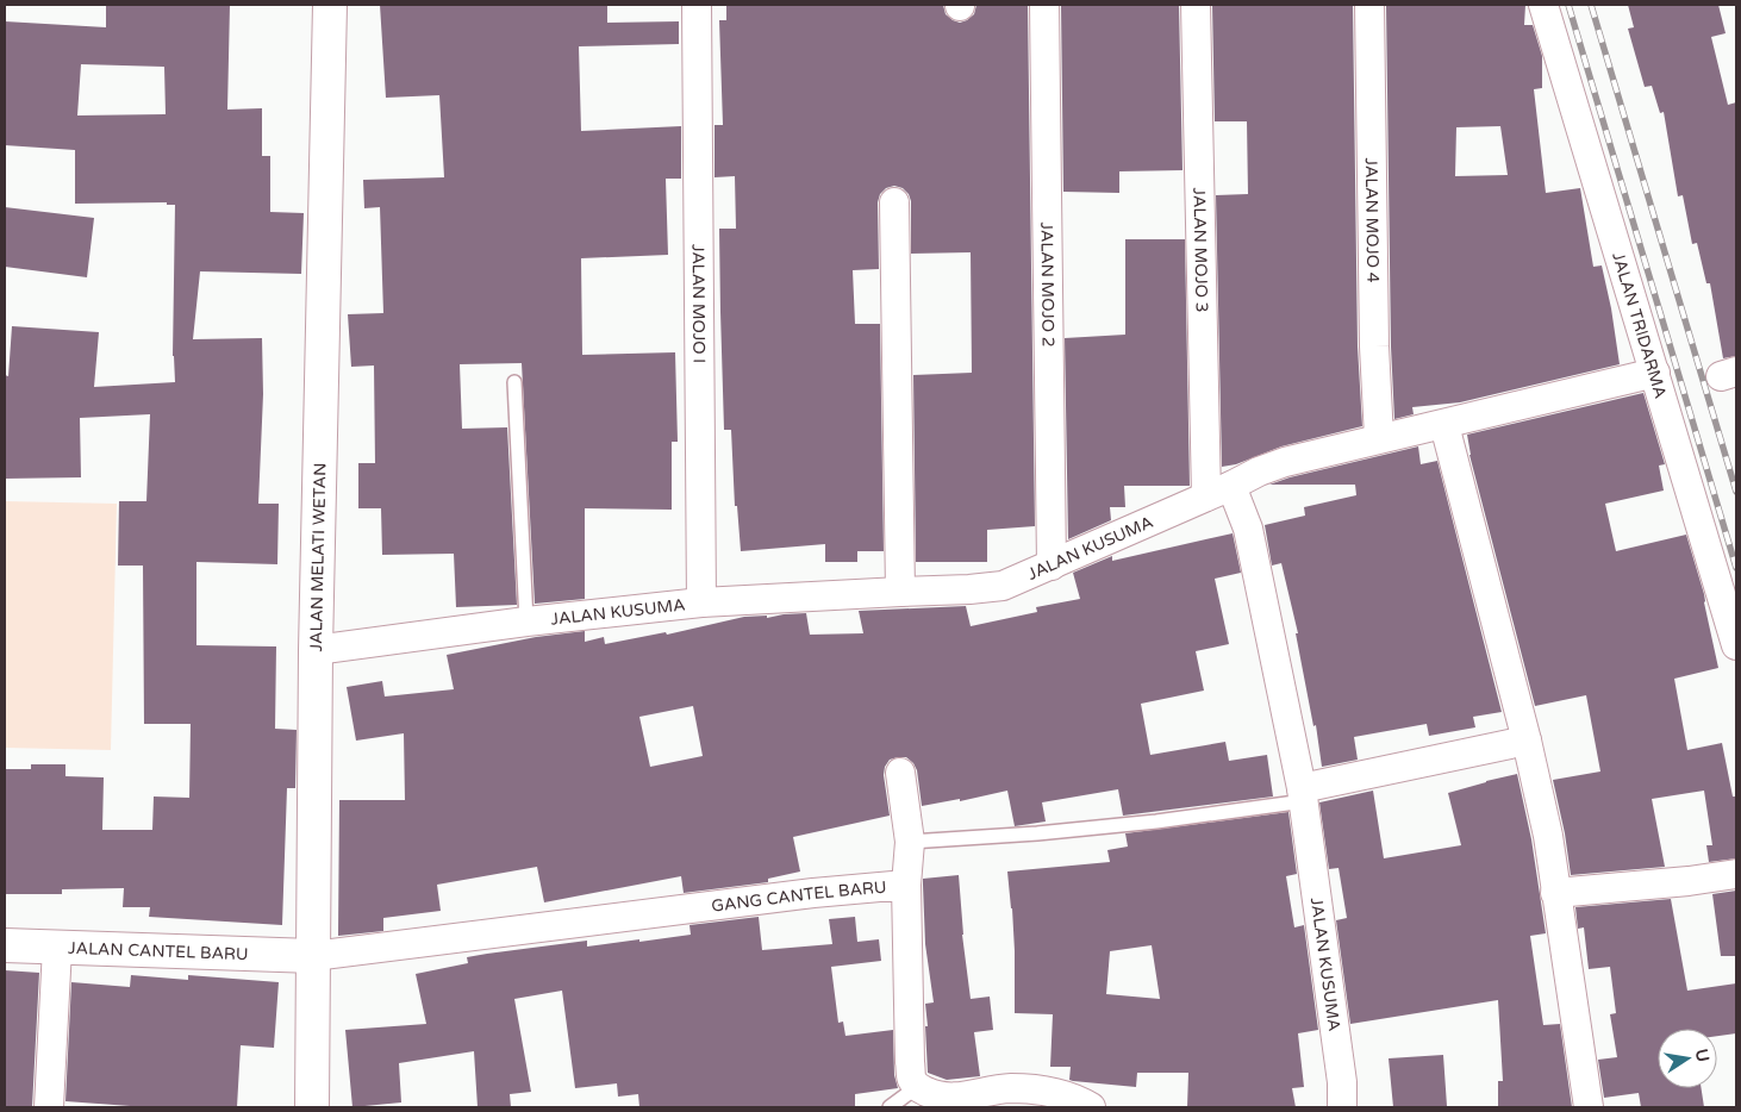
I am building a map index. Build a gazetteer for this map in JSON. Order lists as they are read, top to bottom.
{
  "streets": {
    "street": [
      "JALAN MOJO 4",
      "JALAN MOJO 3",
      "JALAN MOJO 2",
      "JALAN MOJO I",
      "JALAN TRIDARMA",
      "JALAN KUSUMA",
      "JALAN MELATI WETAN",
      "GANG CANTEL BARU",
      "JALAN CANTEL BARU"
    ]
  },
  "crossings": [
    ["JALAN MOJO 3", "JALAN KUSUMA"],
    ["JALAN MOJO 2", "JALAN KUSUMA"],
    ["JALAN MOJO I", "JALAN KUSUMA"],
    ["JALAN KUSUMA", "JALAN MELATI WETAN"],
    ["JALAN MELATI WETAN", "GANG CANTEL BARU"],
    ["JALAN MELATI WETAN", "JALAN CANTEL BARU"],
    ["GANG CANTEL BARU", "JALAN CANTEL BARU"]
  ],
  "north": "right"
}
